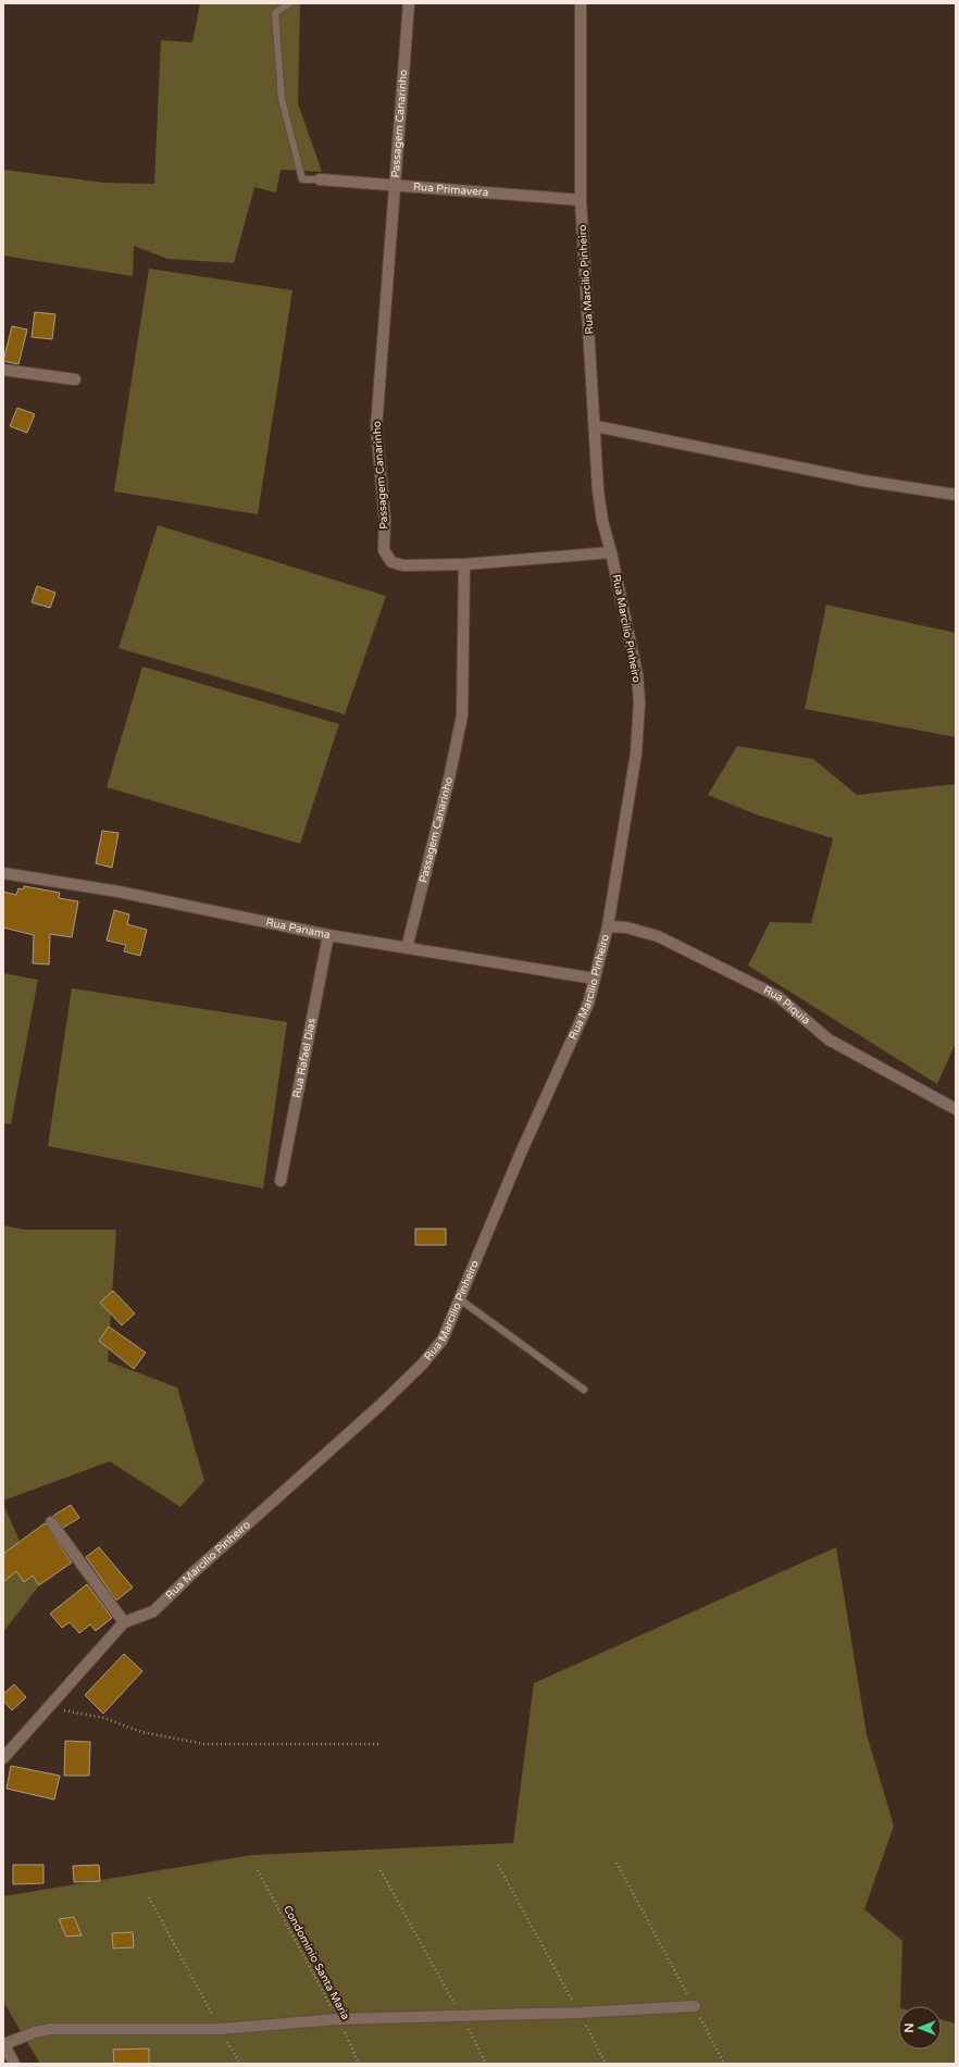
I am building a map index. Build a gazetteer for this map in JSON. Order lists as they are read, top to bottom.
{
  "streets": {
    "street": [
      "Passagem Canarinho",
      "Rua Primavera",
      "Rua Marcilio Pinheiro",
      "Rua Panama",
      "Rua Piquia",
      "Rua Rafael Dias"
    ],
    "path": ["Condominio Santa Maria"]
  },
  "crossings": [
    ["Passagem Canarinho", "Rua Primavera"],
    ["Passagem Canarinho", "Rua Panama"],
    ["Rua Primavera", "Rua Marcilio Pinheiro"],
    ["Rua Marcilio Pinheiro", "Rua Panama"],
    ["Rua Marcilio Pinheiro", "Rua Piquia"],
    ["Rua Panama", "Rua Rafael Dias"]
  ],
  "north": "left"
}
